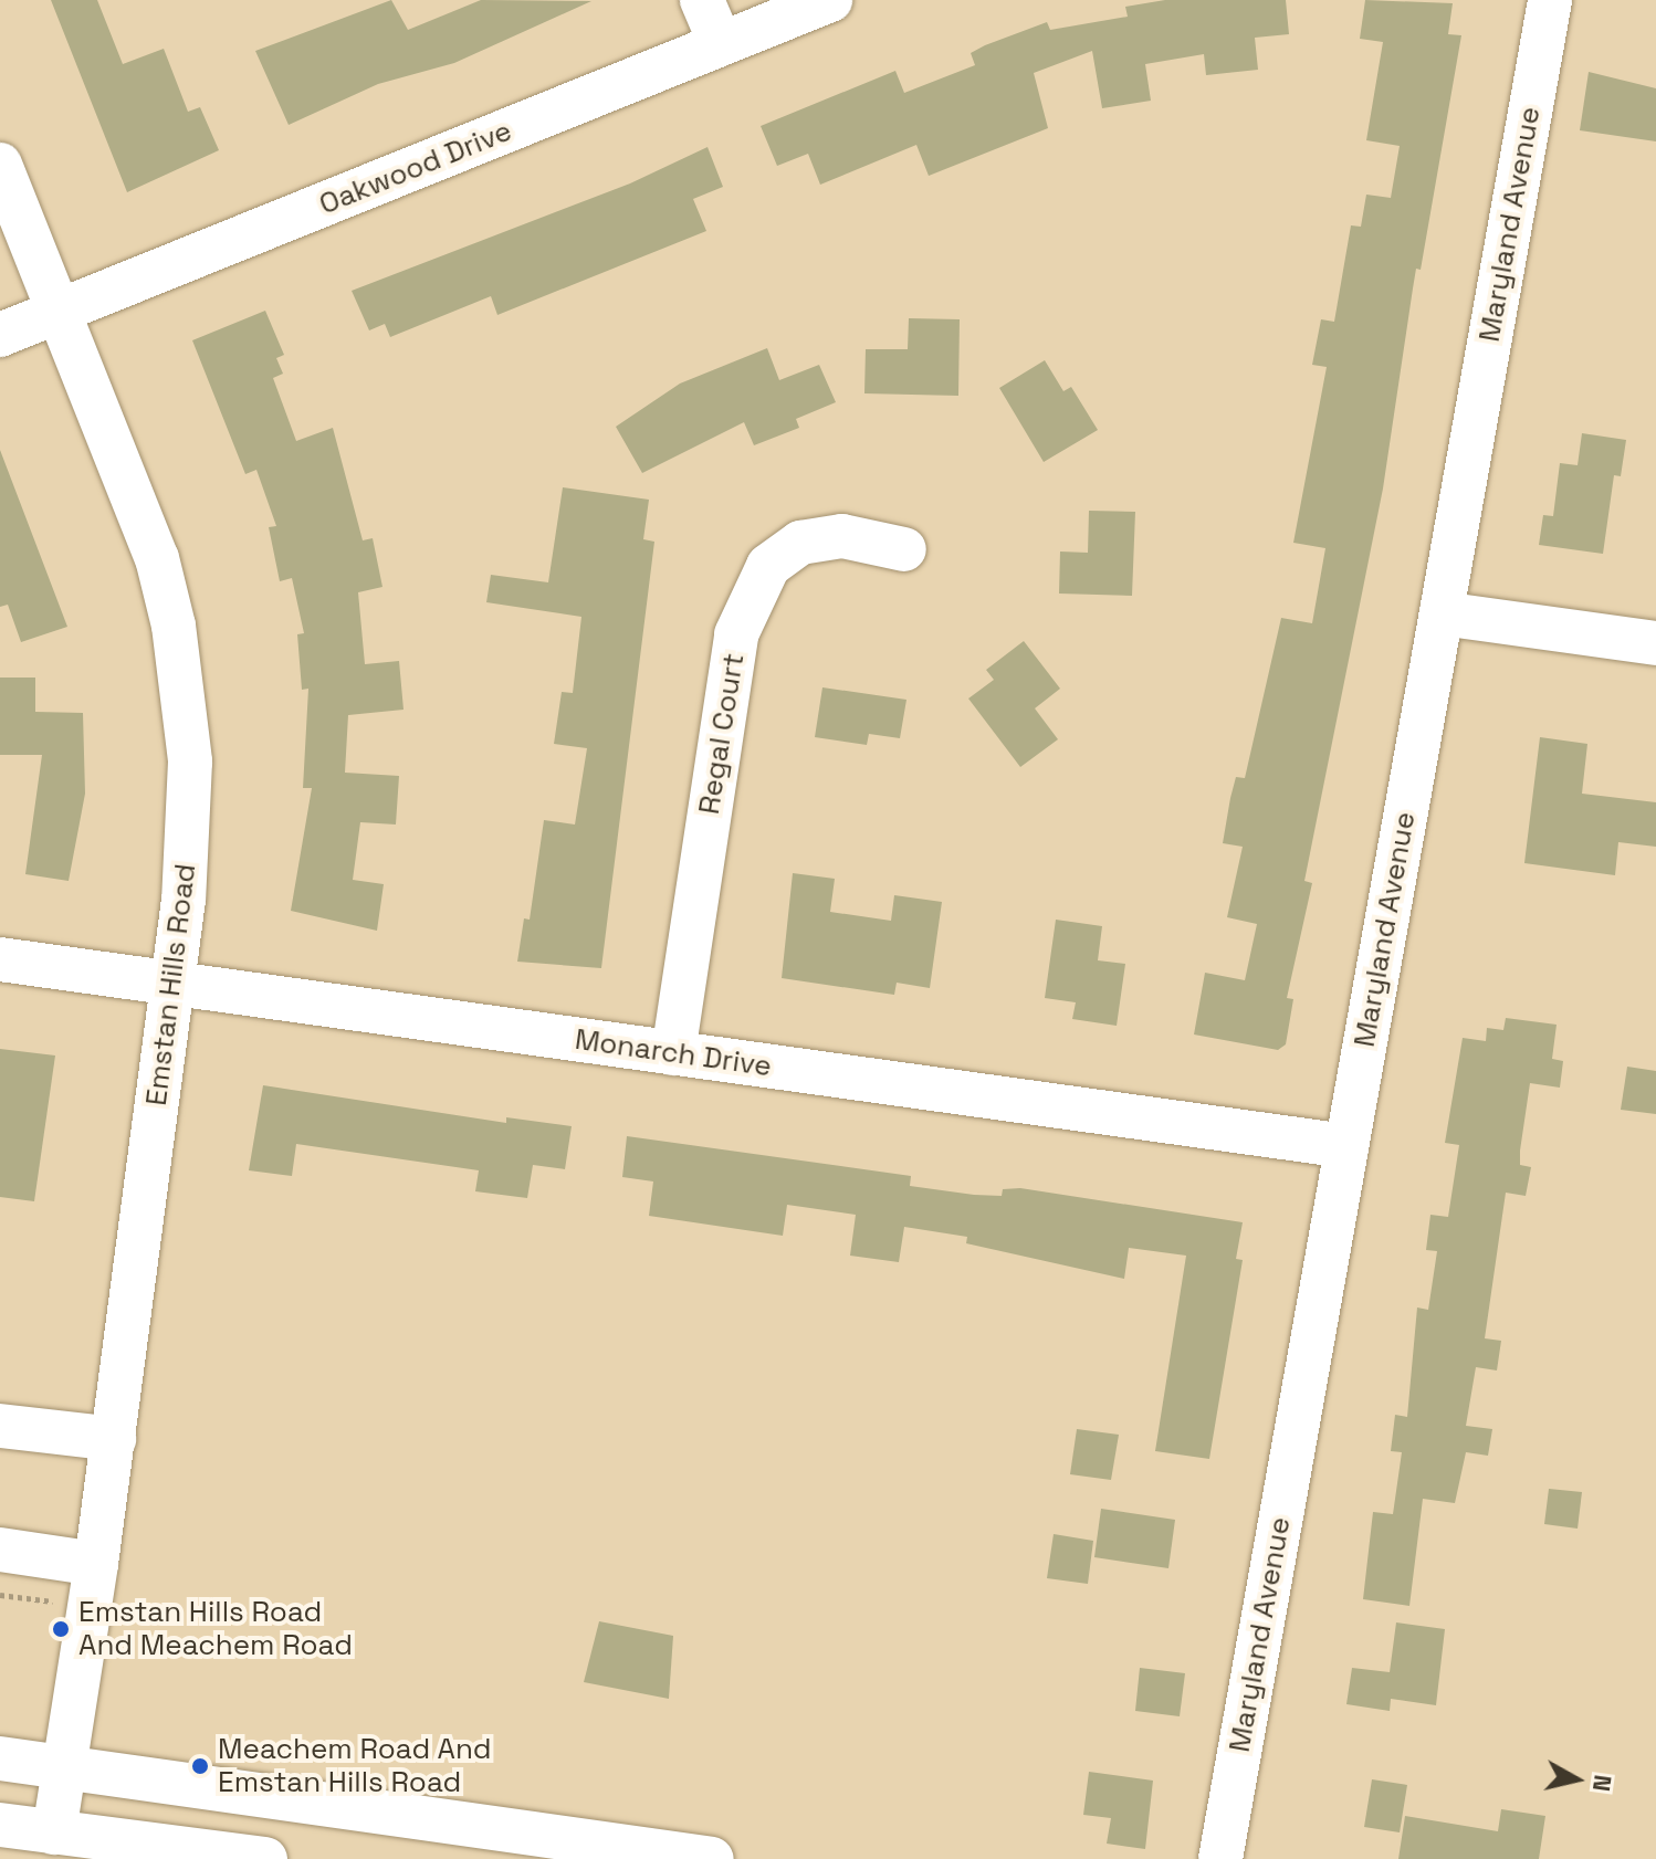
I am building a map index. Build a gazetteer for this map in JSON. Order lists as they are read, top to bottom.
{
  "streets": {
    "street": [
      "Oakwood Drive",
      "Maryland Avenue",
      "Regal Court",
      "Emstan Hills Road",
      "Monarch Drive"
    ]
  },
  "crossings": [
    ["Oakwood Drive", "Emstan Hills Road"],
    ["Maryland Avenue", "Monarch Drive"],
    ["Regal Court", "Monarch Drive"],
    ["Emstan Hills Road", "Monarch Drive"]
  ],
  "places": ["Emstan Hills Road And Meachem Road", "Meachem Road And Emstan Hills Road"],
  "north": "right"
}
